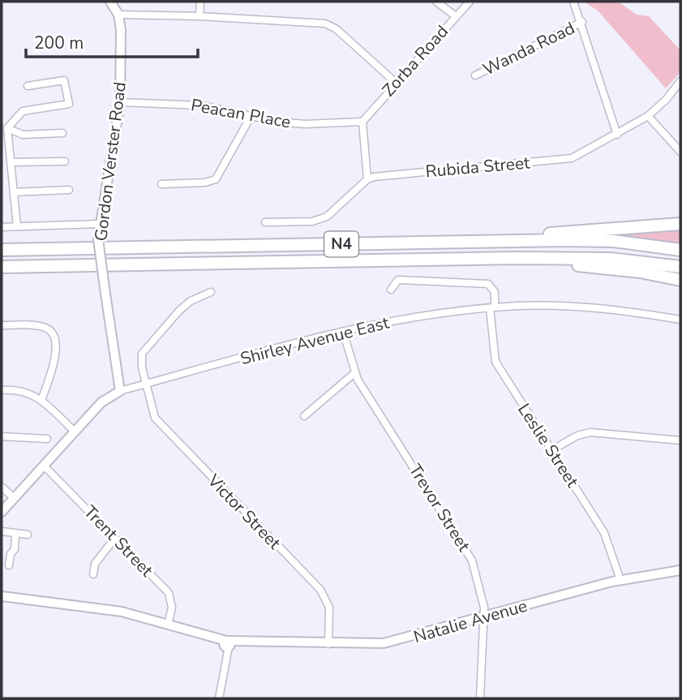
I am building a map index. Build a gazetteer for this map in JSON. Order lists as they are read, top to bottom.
{
  "streets": {
    "highway": ["N4"],
    "street": [
      "Wanda Road",
      "Zorba Road",
      "Peacan Place",
      "Gordon Verster Road",
      "Rubida Street",
      "Shirley Avenue East",
      "Leslie Street",
      "Trevor Street",
      "Victor Street",
      "Trent Street",
      "Natalie Avenue"
    ]
  },
  "crossings": [
    ["Zorba Road", "Peacan Place"],
    ["Peacan Place", "Gordon Verster Road"],
    ["Gordon Verster Road", "Shirley Avenue East"],
    ["Shirley Avenue East", "Leslie Street"],
    ["Shirley Avenue East", "Trevor Street"],
    ["Shirley Avenue East", "Victor Street"],
    ["Shirley Avenue East", "Trent Street"],
    ["Leslie Street", "Natalie Avenue"],
    ["Trevor Street", "Natalie Avenue"],
    ["Victor Street", "Natalie Avenue"]
  ],
  "scale_bar": "200 m"
}
